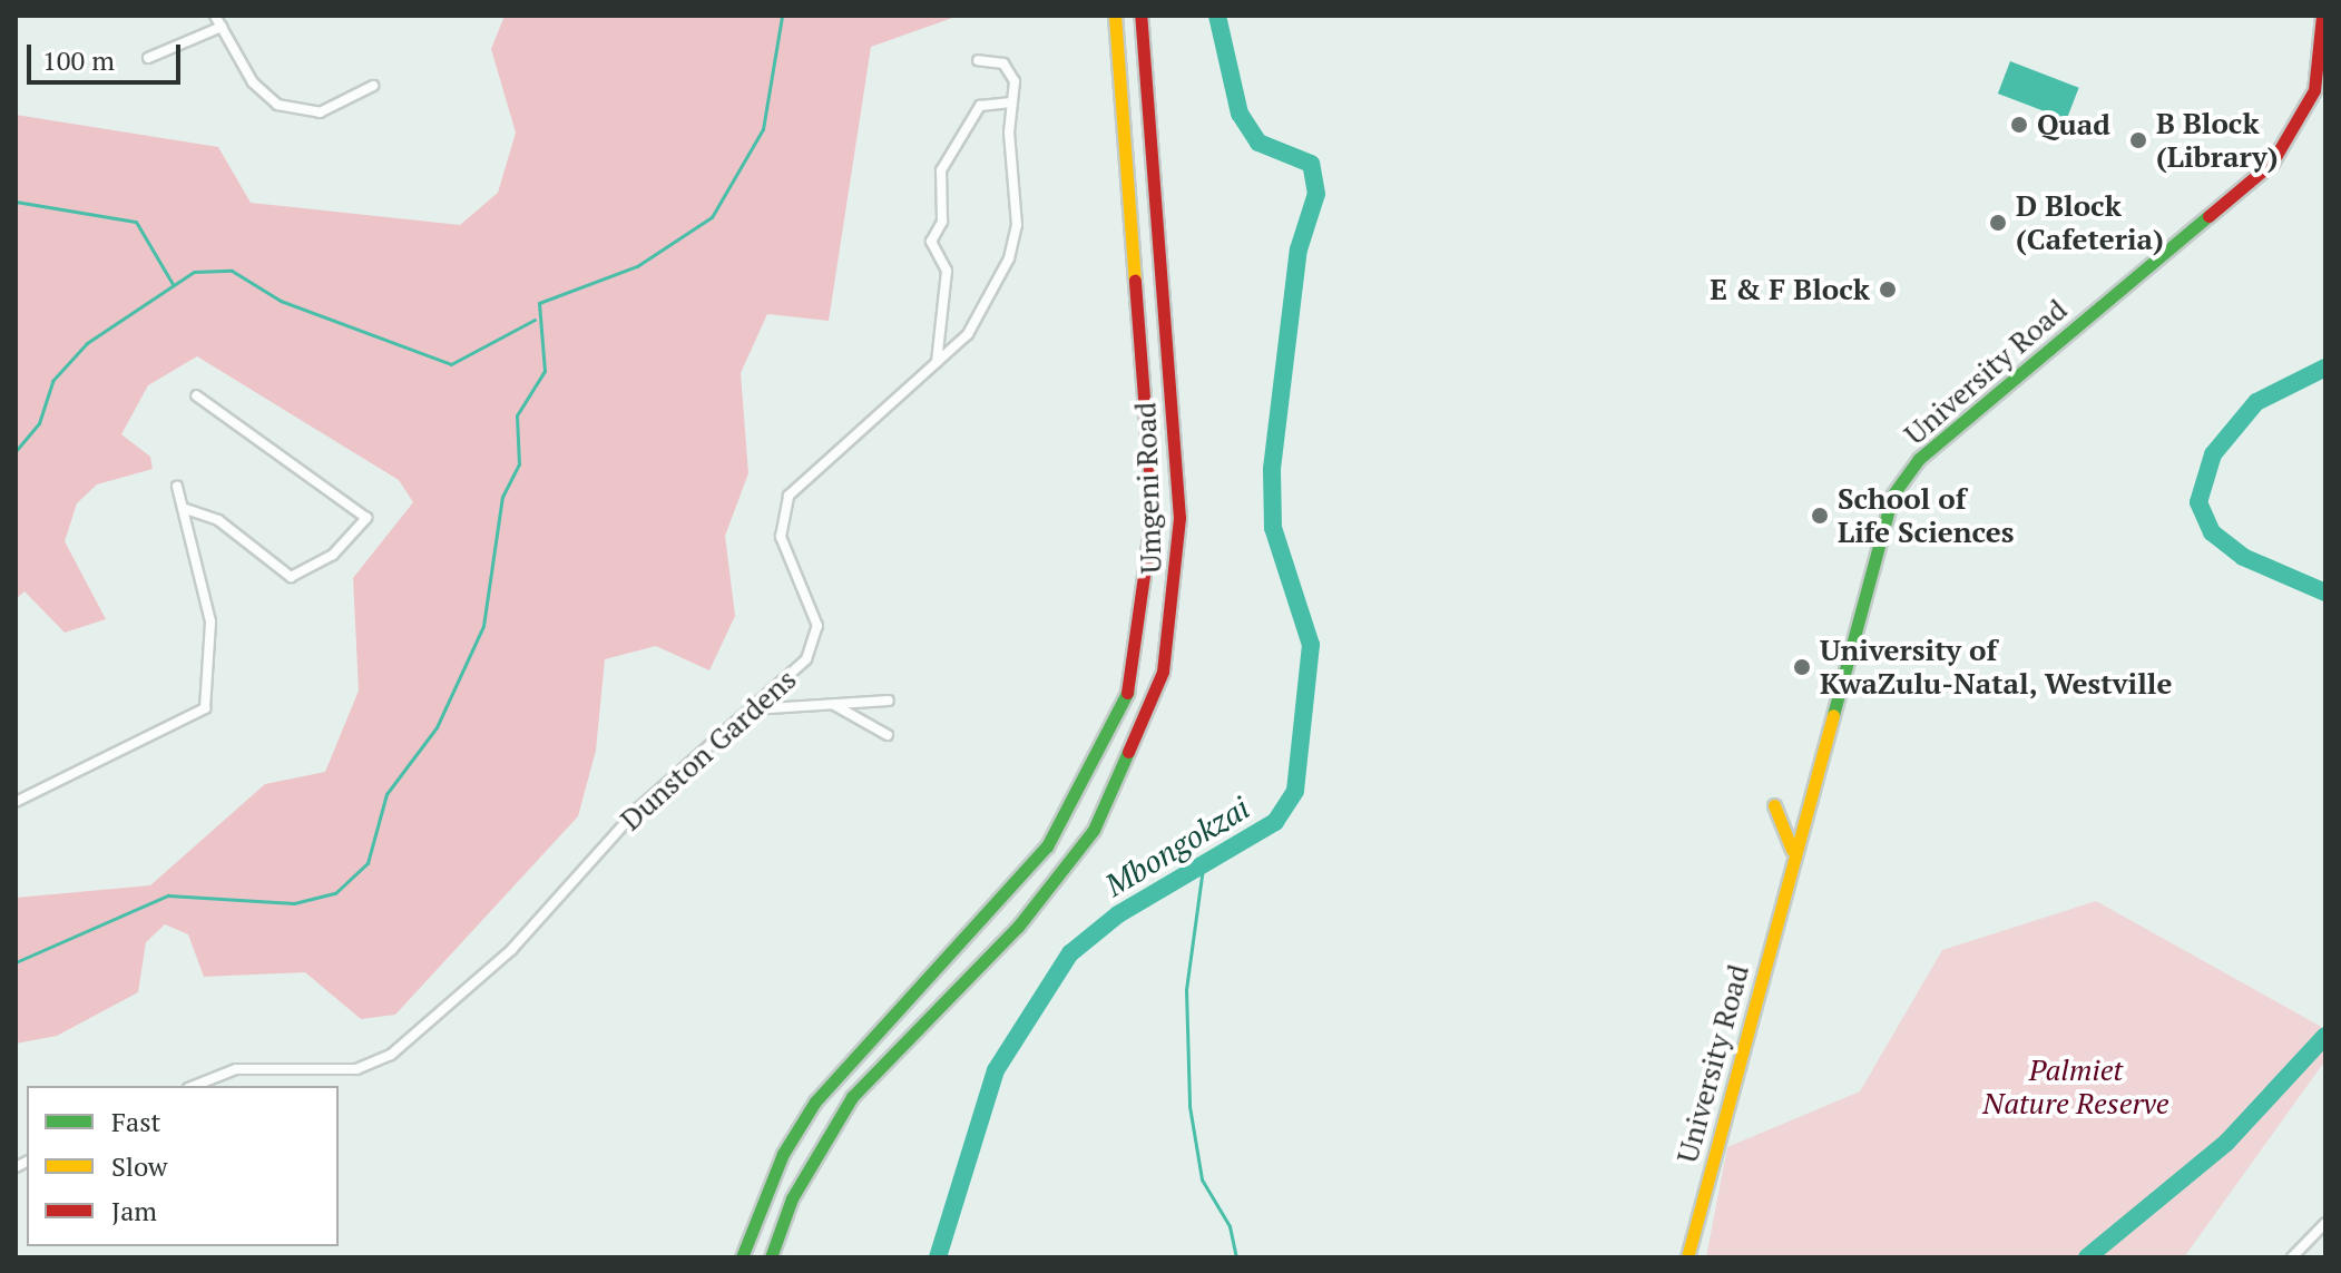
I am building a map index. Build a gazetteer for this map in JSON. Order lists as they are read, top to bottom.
{
  "streets": {
    "main road": ["University Road", "Umgeni Road"],
    "street": ["Dunston Gardens"]
  },
  "water": ["Mbongokzai"],
  "parks": ["Palmiet Nature Reserve"],
  "places": [
    "Quad",
    "B Block (Library)",
    "D Block (Cafeteria)",
    "E & F Block",
    "School of Life Sciences",
    "University of KwaZulu-Natal, Westville"
  ],
  "legend": ["Fast", "Slow", "Jam"],
  "scale_bar": "100 m"
}
